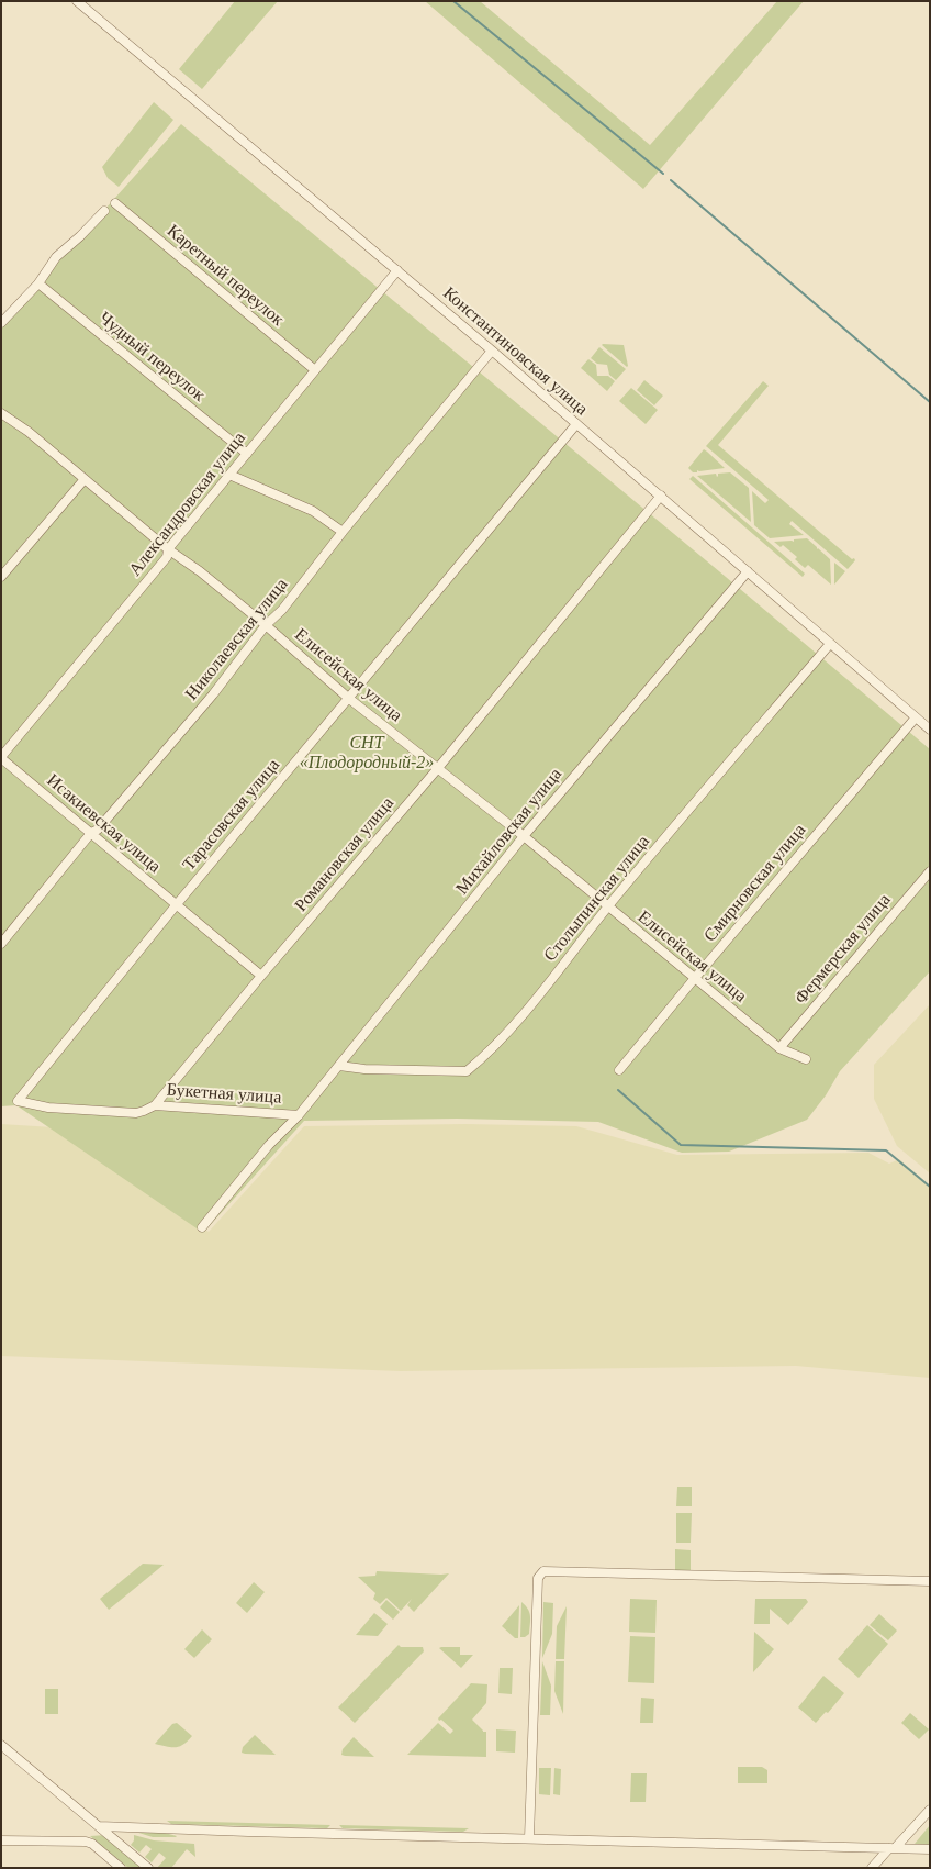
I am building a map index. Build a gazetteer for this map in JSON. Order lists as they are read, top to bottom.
{
  "streets": {
    "street": [
      "Каретный переулок",
      "Константиновская улица",
      "Чудный переулок",
      "Александровская улица",
      "Николаевская улица",
      "Елисейская улица",
      "Тарасовская улица",
      "Исакиевская улица",
      "Михайловская улица",
      "Романовская улица",
      "Смирновская улица",
      "Столыпинская улица",
      "Фермерская улица",
      "Букетная улица"
    ]
  },
  "crossings": [
    ["Каретный переулок", "Александровская улица"],
    ["Константиновская улица", "Александровская улица"],
    ["Константиновская улица", "Николаевская улица"],
    ["Константиновская улица", "Тарасовская улица"],
    ["Константиновская улица", "Михайловская улица"],
    ["Константиновская улица", "Романовская улица"],
    ["Константиновская улица", "Смирновская улица"],
    ["Константиновская улица", "Столыпинская улица"],
    ["Чудный переулок", "Александровская улица"],
    ["Александровская улица", "Елисейская улица"],
    ["Александровская улица", "Исакиевская улица"],
    ["Николаевская улица", "Елисейская улица"],
    ["Николаевская улица", "Исакиевская улица"],
    ["Елисейская улица", "Тарасовская улица"],
    ["Елисейская улица", "Михайловская улица"],
    ["Елисейская улица", "Романовская улица"],
    ["Елисейская улица", "Смирновская улица"],
    ["Елисейская улица", "Столыпинская улица"],
    ["Елисейская улица", "Фермерская улица"],
    ["Тарасовская улица", "Исакиевская улица"],
    ["Тарасовская улица", "Букетная улица"],
    ["Исакиевская улица", "Романовская улица"],
    ["Михайловская улица", "Столыпинская улица"],
    ["Михайловская улица", "Букетная улица"],
    ["Романовская улица", "Букетная улица"]
  ],
  "parks": ["СНТ «Плодородный-2»"]
}
